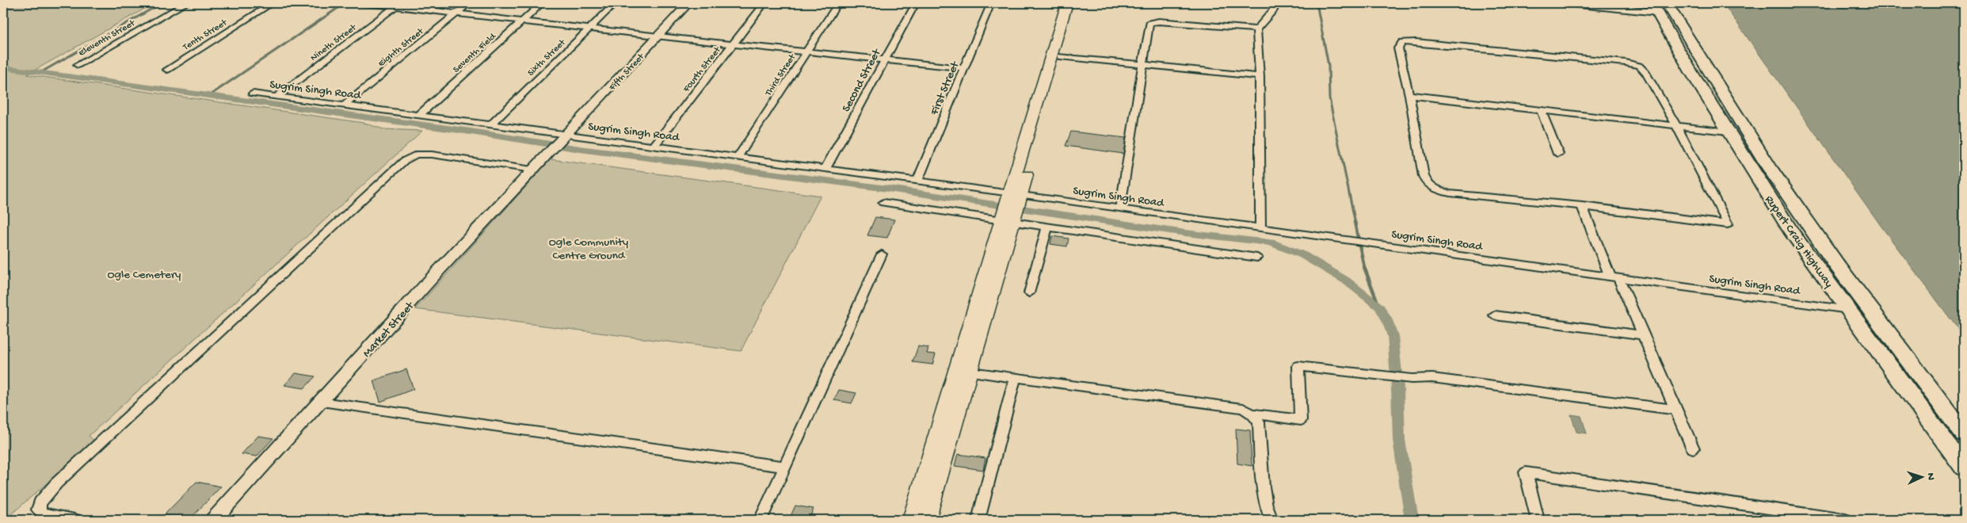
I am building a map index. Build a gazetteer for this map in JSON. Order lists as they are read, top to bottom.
{
  "streets": {
    "main road": ["Rupert Craig Highway"],
    "street": [
      "Tenth Street",
      "Eleventh Street",
      "Nineth Street",
      "Eighth Street",
      "Seventh Field",
      "Sixth Street",
      "Fourth Street",
      "Fifth Street",
      "Third Street",
      "Second Street",
      "First Street",
      "Sugrim Singh Road",
      "Market Street"
    ]
  },
  "crossings": [
    ["Nineth Street", "Sugrim Singh Road"],
    ["Eighth Street", "Sugrim Singh Road"],
    ["Seventh Field", "Sugrim Singh Road"],
    ["Sixth Street", "Sugrim Singh Road"],
    ["Fourth Street", "Sugrim Singh Road"],
    ["Fifth Street", "Sugrim Singh Road"],
    ["Fifth Street", "Market Street"],
    ["Third Street", "Sugrim Singh Road"],
    ["Second Street", "Sugrim Singh Road"],
    ["First Street", "Sugrim Singh Road"],
    ["Sugrim Singh Road", "Rupert Craig Highway"],
    ["Sugrim Singh Road", "Market Street"]
  ],
  "parks": ["Ogle Community Centre Ground", "Ogle Cemetery"],
  "north": "right"
}
